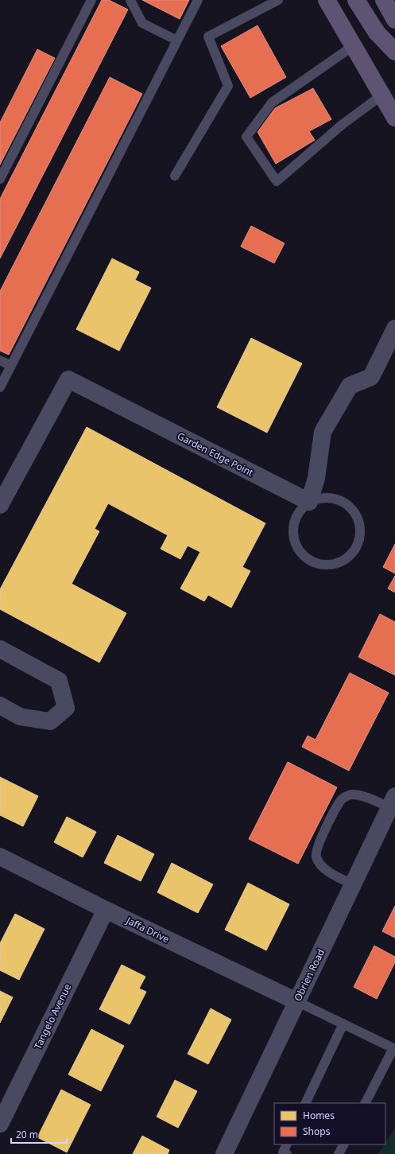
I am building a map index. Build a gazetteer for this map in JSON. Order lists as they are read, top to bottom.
{
  "streets": {
    "street": [
      "Garden Edge Point",
      "Jaffa Drive",
      "Obrien Road",
      "Tangelo Avenue"
    ]
  },
  "crossings": [
    ["Jaffa Drive", "Obrien Road"],
    ["Jaffa Drive", "Tangelo Avenue"]
  ],
  "legend": ["Homes", "Shops"],
  "scale_bar": "20 m"
}
